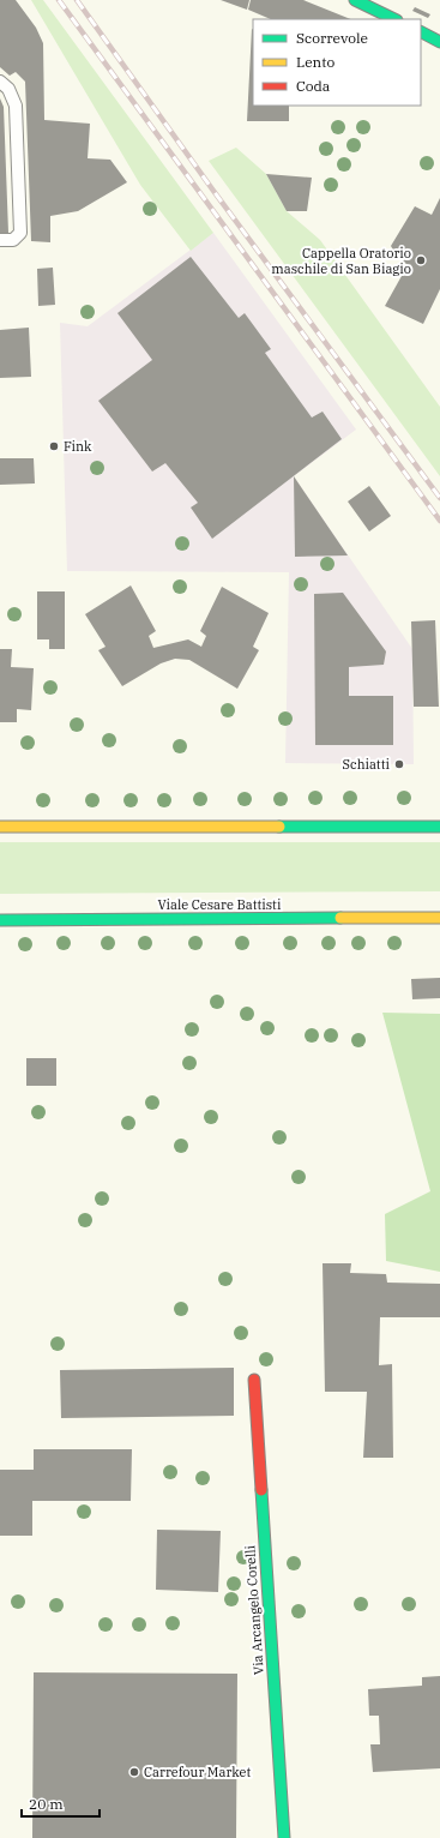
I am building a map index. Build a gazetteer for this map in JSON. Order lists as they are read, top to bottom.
{
  "streets": {
    "main road": ["Viale Cesare Battisti", "Via Arcangelo Corelli"]
  },
  "places": [
    "Cappella Oratorio maschile di San Biagio",
    "Fink",
    "Schiatti",
    "Carrefour Market"
  ],
  "legend": ["Scorrevole", "Lento", "Coda"],
  "scale_bar": "20 m"
}
